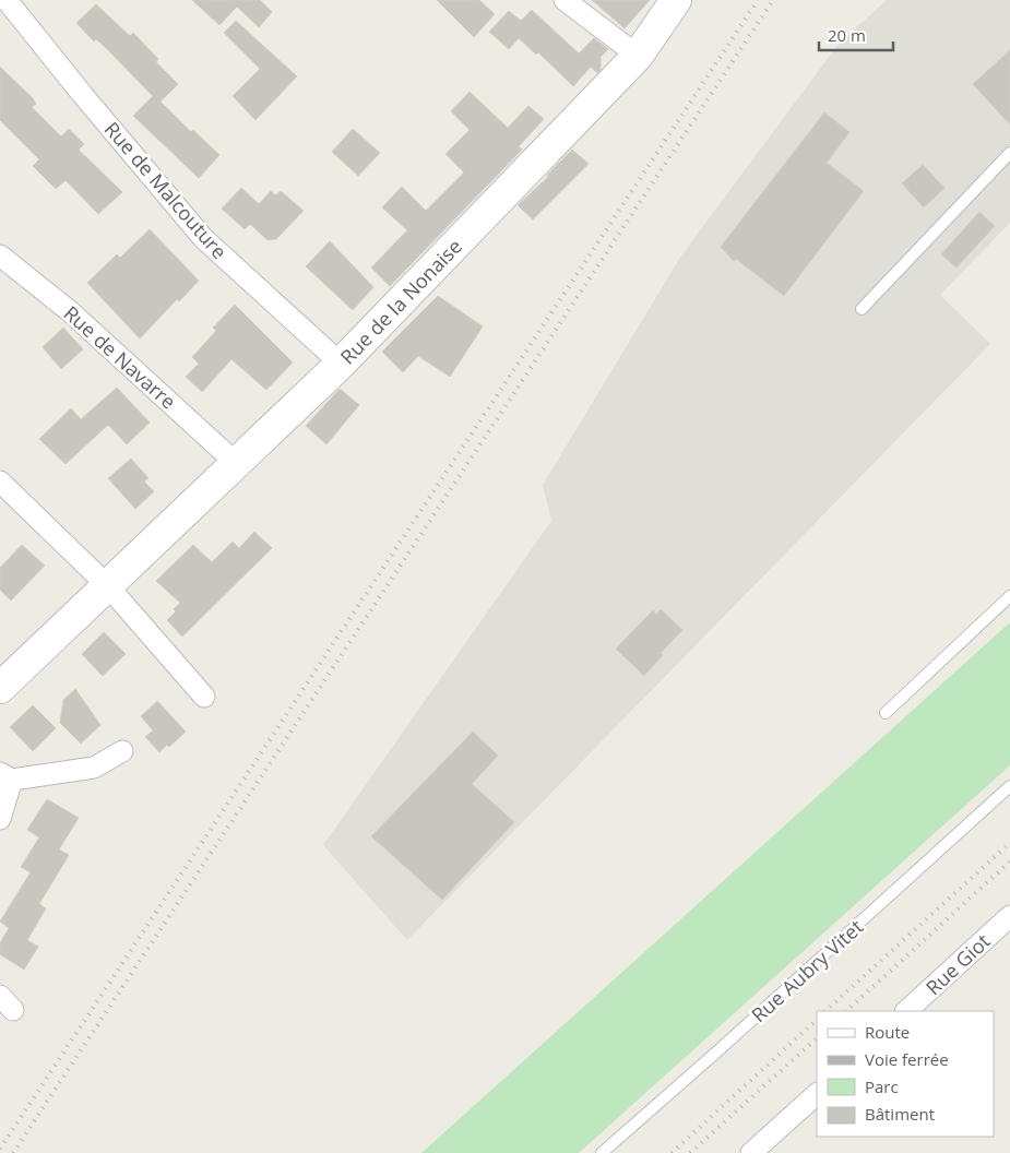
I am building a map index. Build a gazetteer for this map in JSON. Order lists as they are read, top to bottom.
{
  "streets": {
    "main road": ["Rue de la Nonaise"],
    "street": ["Rue de Malcouture", "Rue de Navarre", "Rue Giot"],
    "lane": ["Rue Aubry Vitet"]
  },
  "crossings": [
    ["Rue de Malcouture", "Rue de la Nonaise"],
    ["Rue de la Nonaise", "Rue de Navarre"]
  ],
  "legend": [
    "Route",
    "Voie ferrée",
    "Parc",
    "Bâtiment"
  ],
  "scale_bar": "20 m"
}
